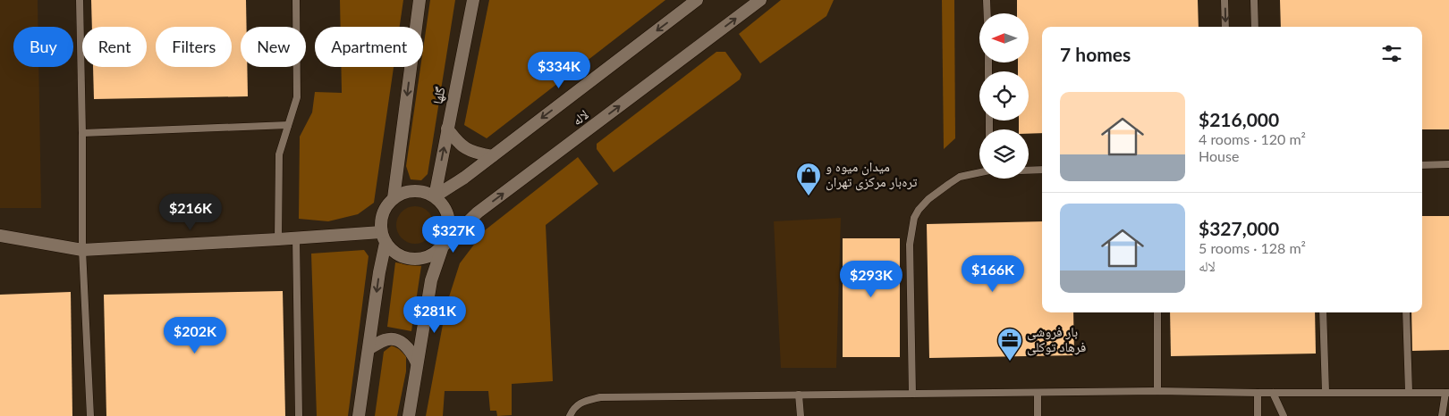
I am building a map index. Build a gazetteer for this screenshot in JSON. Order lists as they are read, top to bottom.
{
  "streets": {
    "street": ["گلها", "لاله"]
  },
  "crossings": [
    ["گلها", "لاله"]
  ],
  "places": {
    "shop": ["میدان میوه و تره‌بار مرکزی تهران"],
    "office": ["بار فروشی فرهاد توکلی"]
  },
  "north": "left",
  "page": {
    "chip": [
      "Buy",
      "Rent",
      "Filters",
      "New",
      "Apartment"
    ],
    "heading": "7 homes",
    "price": [
      "$334K",
      "$216K",
      "$327K",
      "$166K",
      "$293K",
      "$281K",
      "$202K"
    ],
    "list": [
      {
        "name": "$216,000",
        "note": "4 rooms · 120 m² · House"
      },
      {
        "name": "$327,000",
        "note": "5 rooms · 128 m² · لاله"
      }
    ]
  }
}
